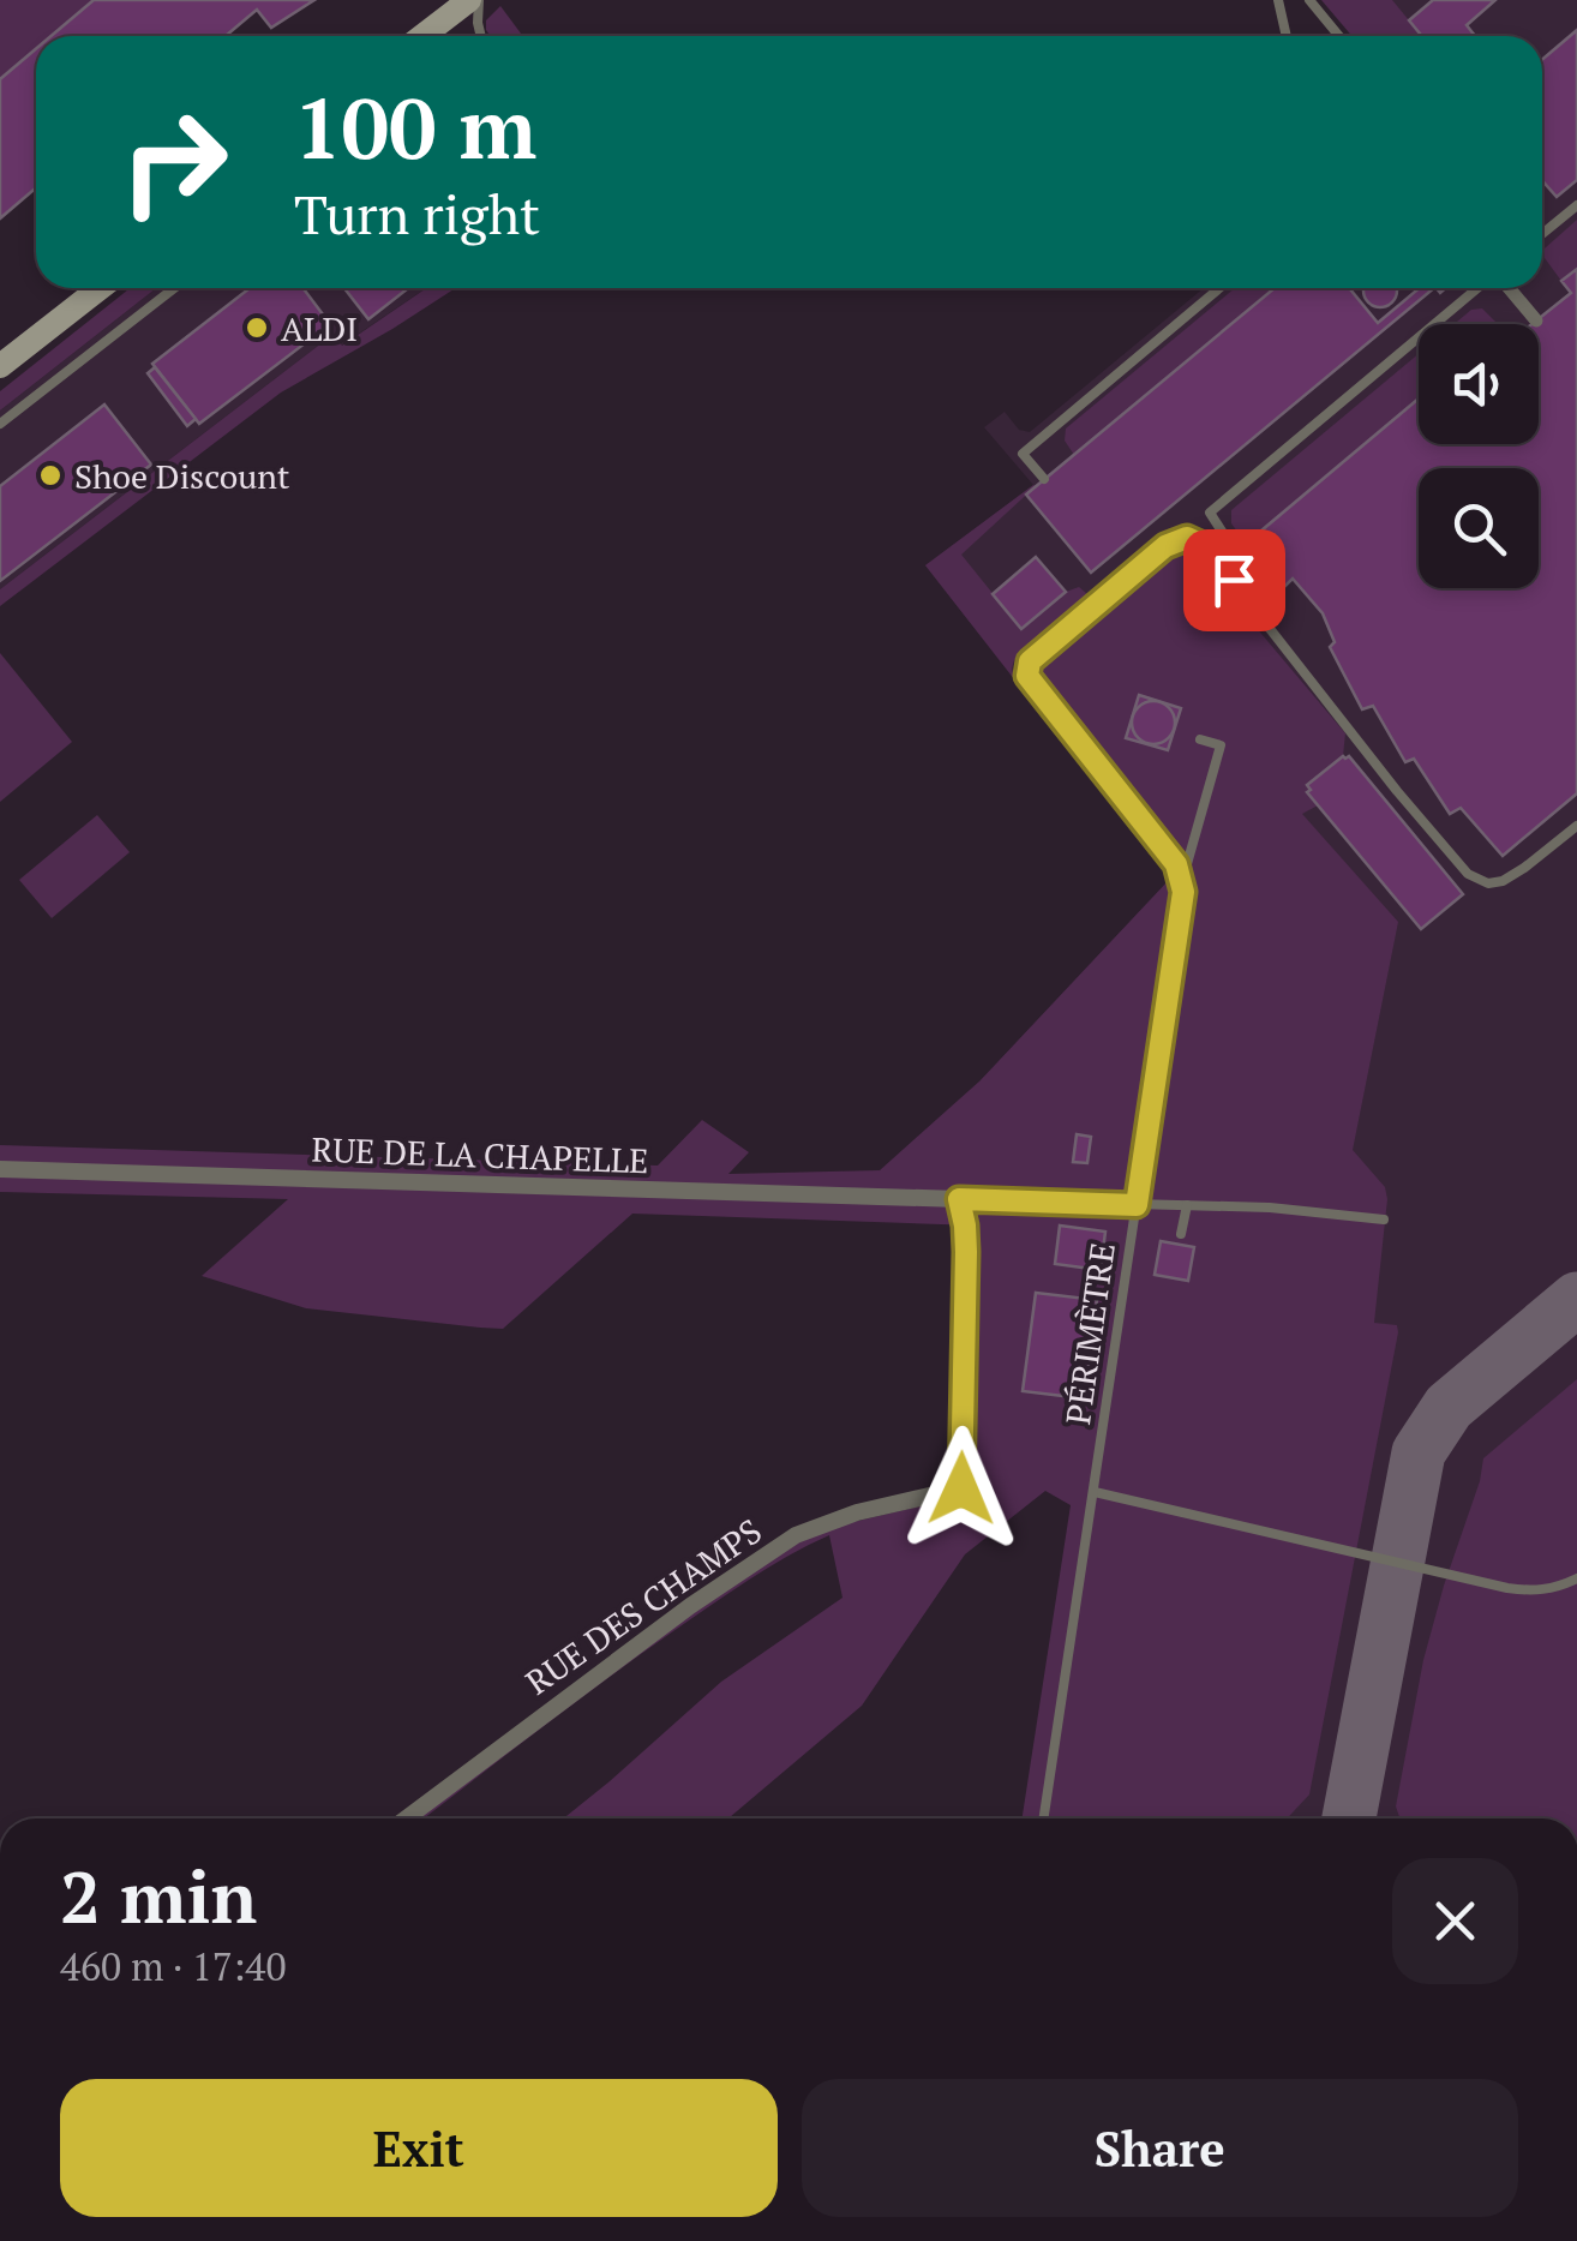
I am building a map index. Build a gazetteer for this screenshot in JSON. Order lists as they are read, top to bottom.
{
  "streets": {
    "street": ["RUE DE LA CHAPELLE", "RUE DES CHAMPS"],
    "lane": ["PÉRIMÈTRE"]
  },
  "crossings": [
    ["RUE DE LA CHAPELLE", "RUE DES CHAMPS"]
  ],
  "places": ["ALDI", "Shoe Discount"],
  "page": {
    "turn": ["100 m", "Turn right"],
    "heading": ["2 min", "460 m · 17:40"],
    "buttons": ["Exit", "Share"]
  }
}
